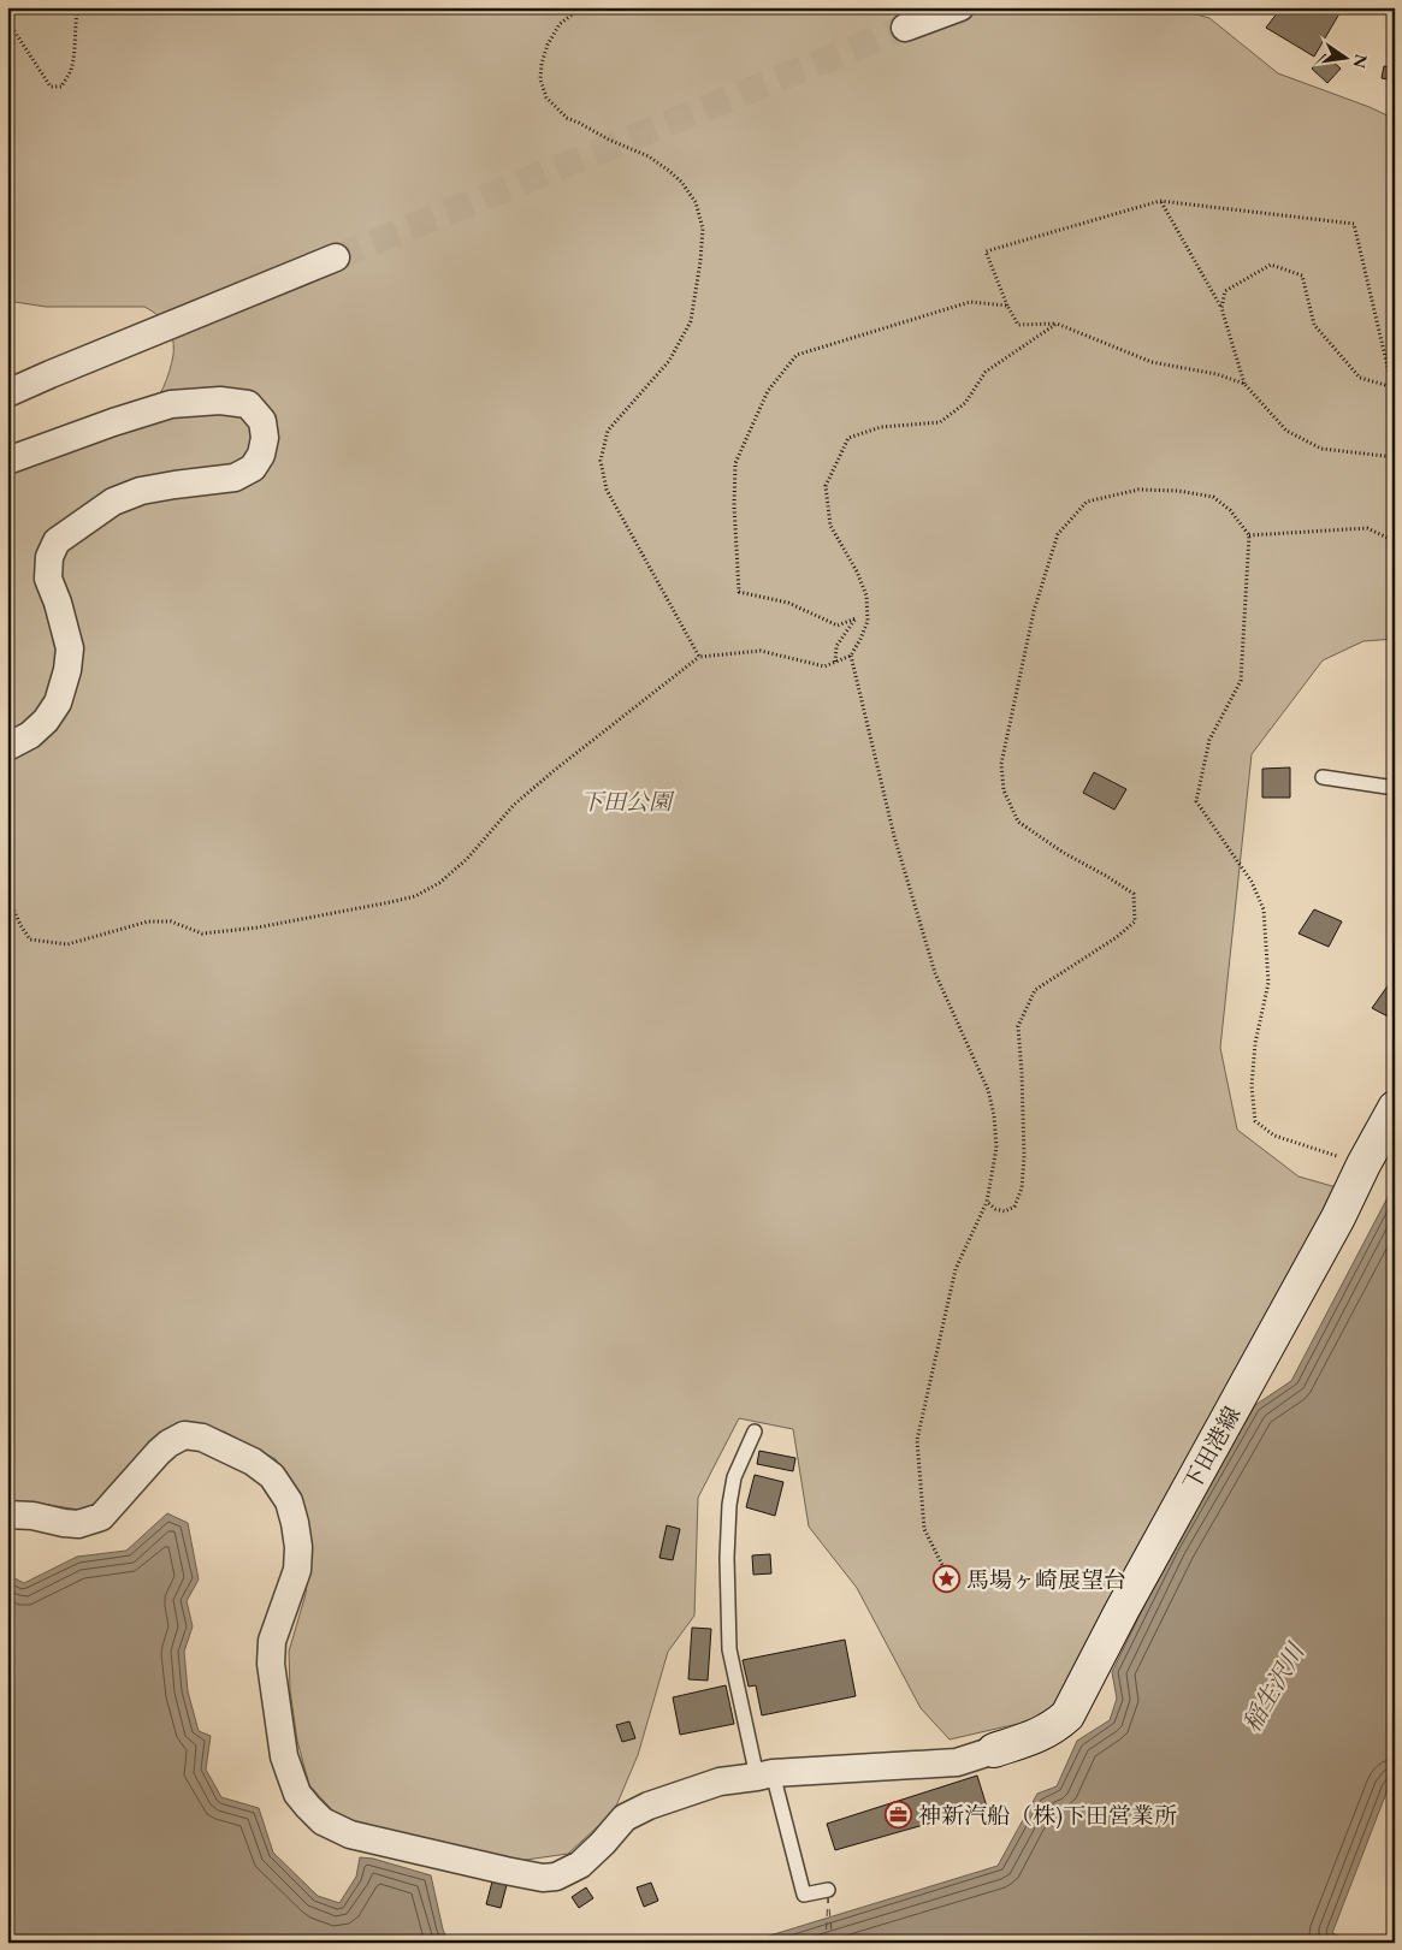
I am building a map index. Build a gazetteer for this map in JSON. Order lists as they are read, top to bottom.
{
  "streets": {
    "main road": ["下田港線"]
  },
  "water": ["稲生沢川"],
  "parks": ["下田公園"],
  "places": {
    "place": ["馬場ヶ崎展望台"],
    "office": ["神新汽船（株)下田営業所"]
  },
  "north": "right"
}
